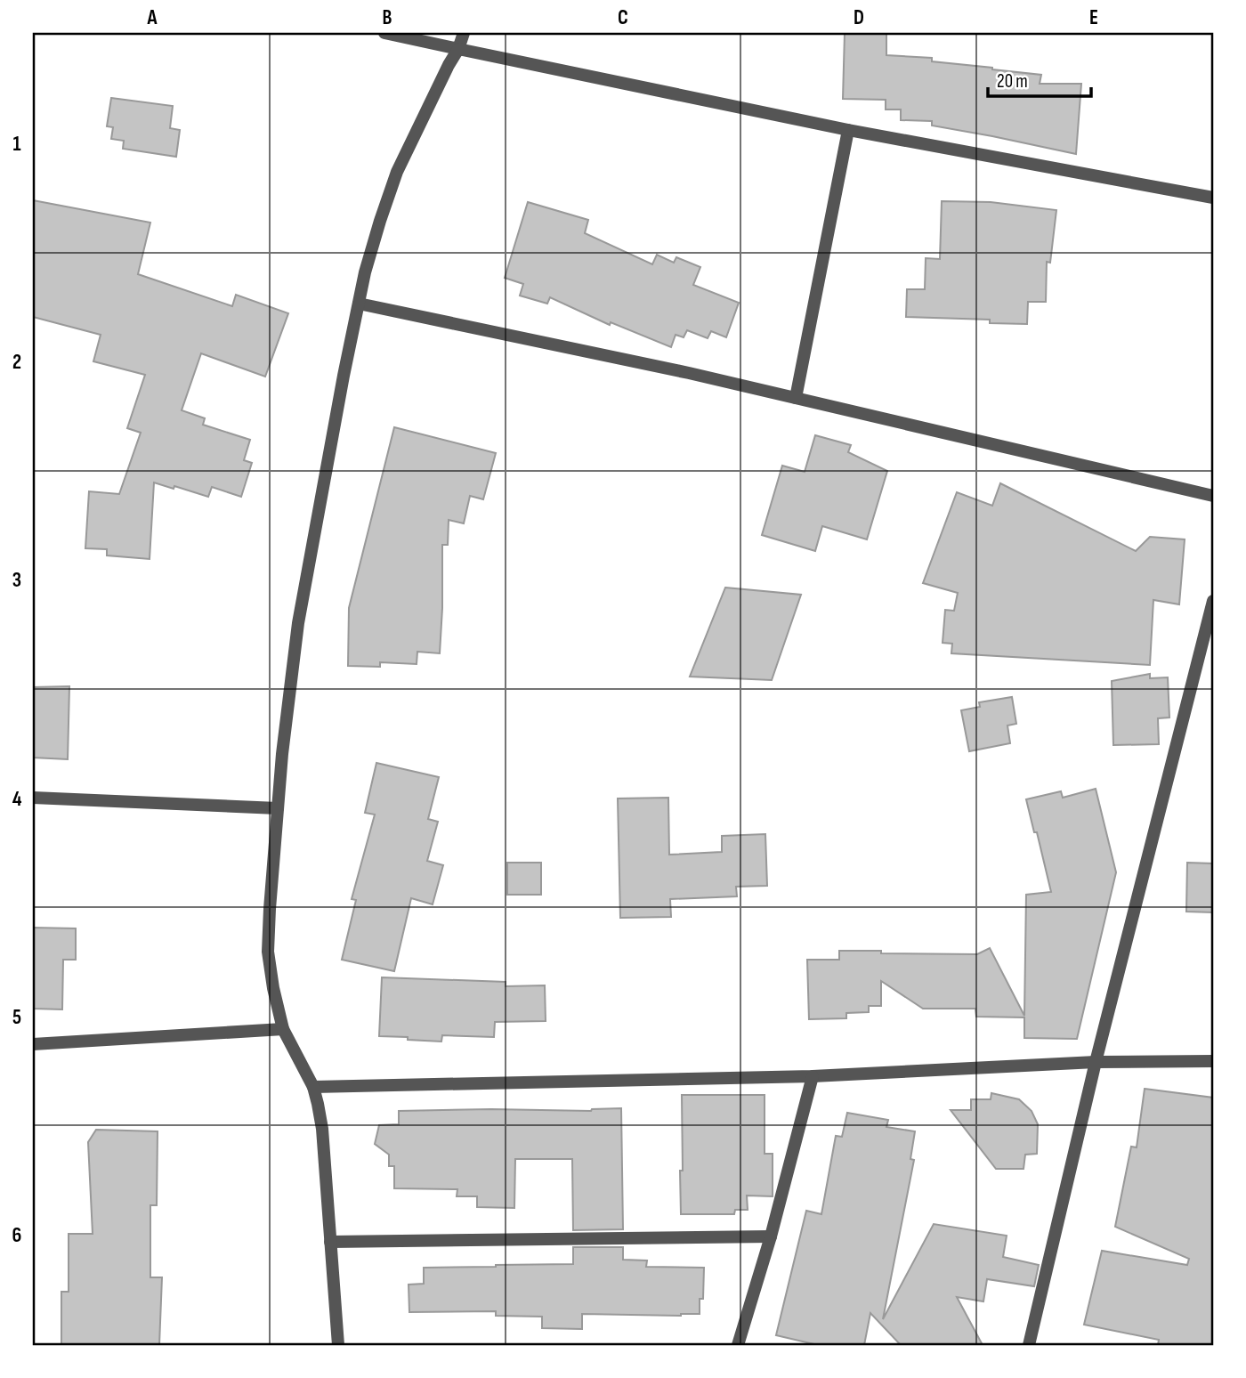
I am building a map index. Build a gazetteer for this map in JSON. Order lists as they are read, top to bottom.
{
  "scale_bar": "20 m",
  "grid": {
    "columns": [
      "A",
      "B",
      "C",
      "D",
      "E"
    ],
    "rows": [
      "1",
      "2",
      "3",
      "4",
      "5",
      "6"
    ]
  }
}
